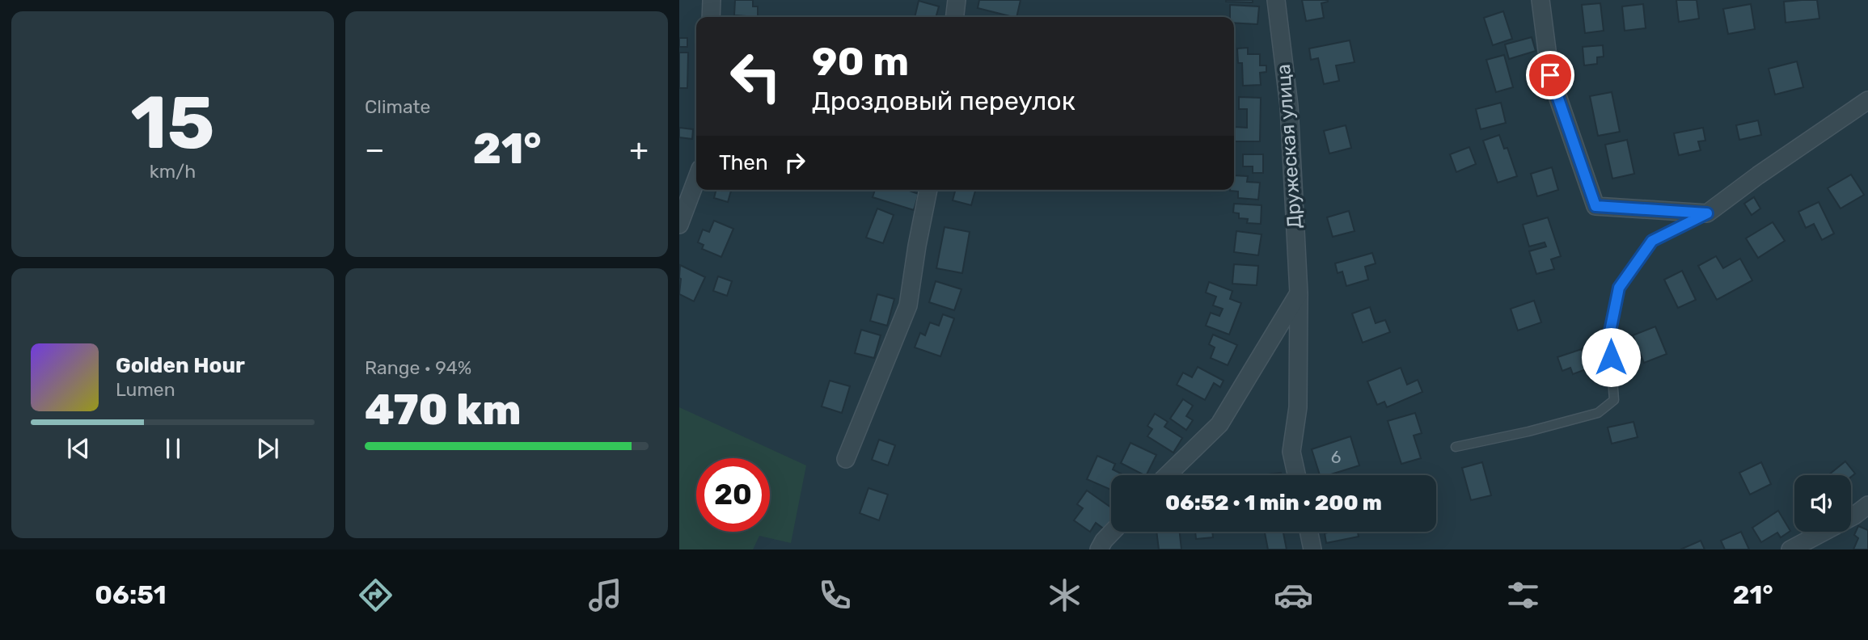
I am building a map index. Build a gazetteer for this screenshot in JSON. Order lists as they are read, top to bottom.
{
  "streets": {
    "street": ["Дружеская улица"]
  },
  "house_numbers": ["6"],
  "page": {
    "tile": [
      ["15", "km/h"],
      "Climate",
      ["Range · 94%", "470 km"]
    ],
    "turn": ["90 m", "Дроздовый переулок"],
    "heat": ["−", "21°", "+"],
    "then": "Then",
    "song": ["Golden Hour", "Lumen"],
    "limit": "20",
    "trip": "06:52 · 1 min · 200 m",
    "tabs": ["06:51", "21°"]
  }
}
